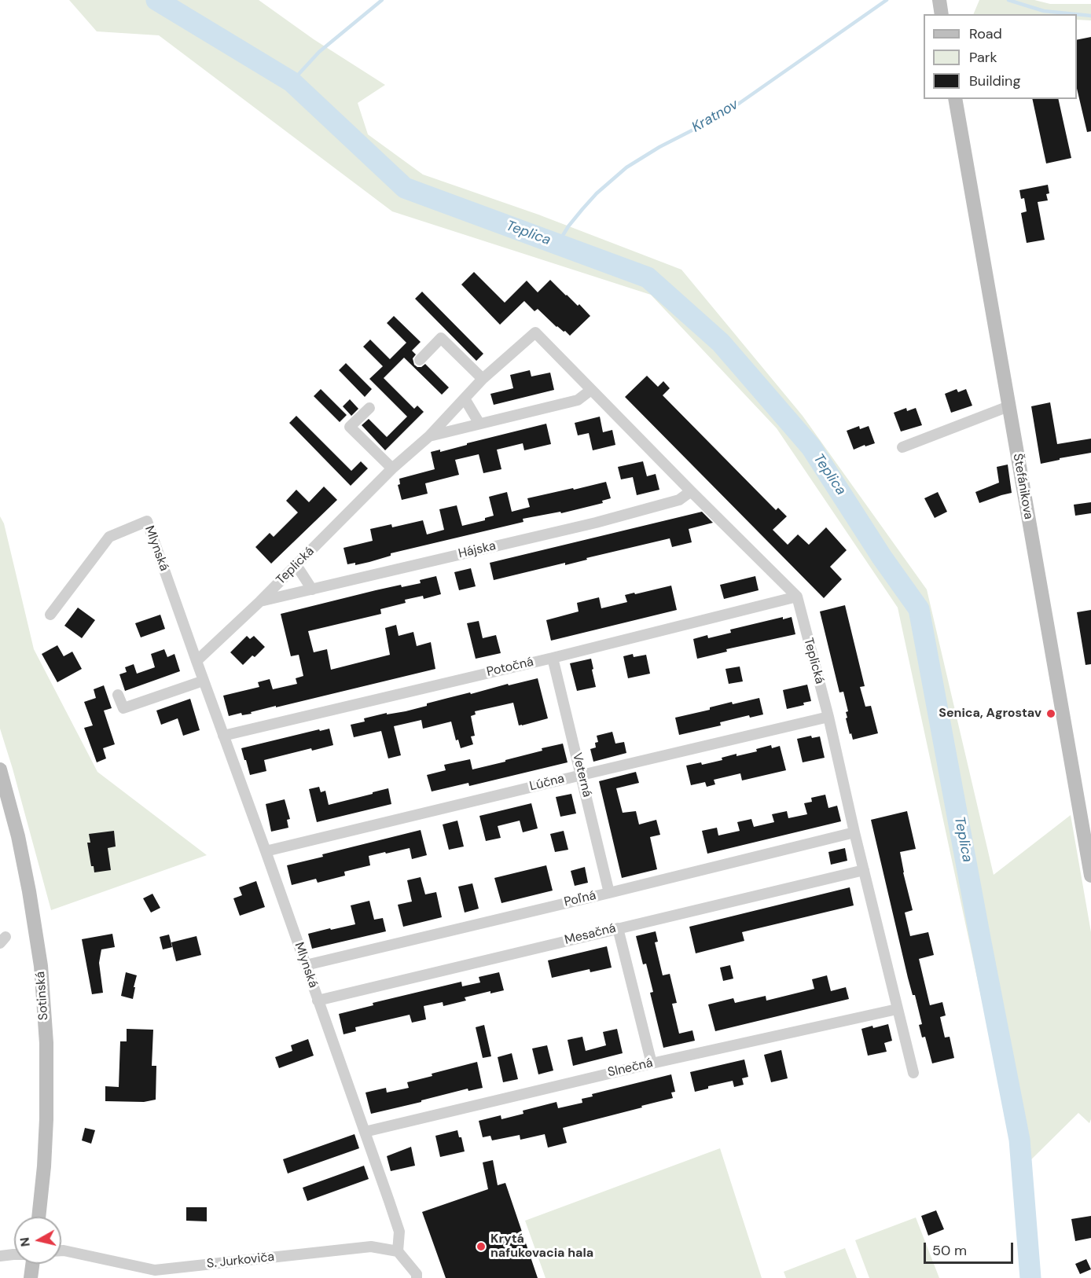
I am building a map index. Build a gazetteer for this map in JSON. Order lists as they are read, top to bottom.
{
  "streets": {
    "street": [
      "Štefánikova",
      "Mlynská",
      "Hájska",
      "Teplická",
      "Potočná",
      "Veterná",
      "Lúčna",
      "Poľná",
      "Mesačná",
      "Sotinská",
      "Slnečná",
      "S. Jurkoviča"
    ]
  },
  "crossings": [
    ["Mlynská", "Teplická"],
    ["Mlynská", "Potočná"],
    ["Mlynská", "Lúčna"],
    ["Mlynská", "Poľná"],
    ["Mlynská", "Mesačná"],
    ["Mlynská", "Slnečná"],
    ["Mlynská", "S. Jurkoviča"],
    ["Hájska", "Teplická"],
    ["Teplická", "Potočná"],
    ["Teplická", "Lúčna"],
    ["Teplická", "Poľná"],
    ["Teplická", "Mesačná"],
    ["Teplická", "Slnečná"],
    ["Potočná", "Veterná"],
    ["Veterná", "Lúčna"],
    ["Veterná", "Poľná"]
  ],
  "water": ["Kratnov", "Teplica"],
  "places": ["Senica, Agrostav", "Krytá nafukovacia hala"],
  "legend": ["Road", "Park", "Building"],
  "scale_bar": "50 m",
  "north": "left"
}
